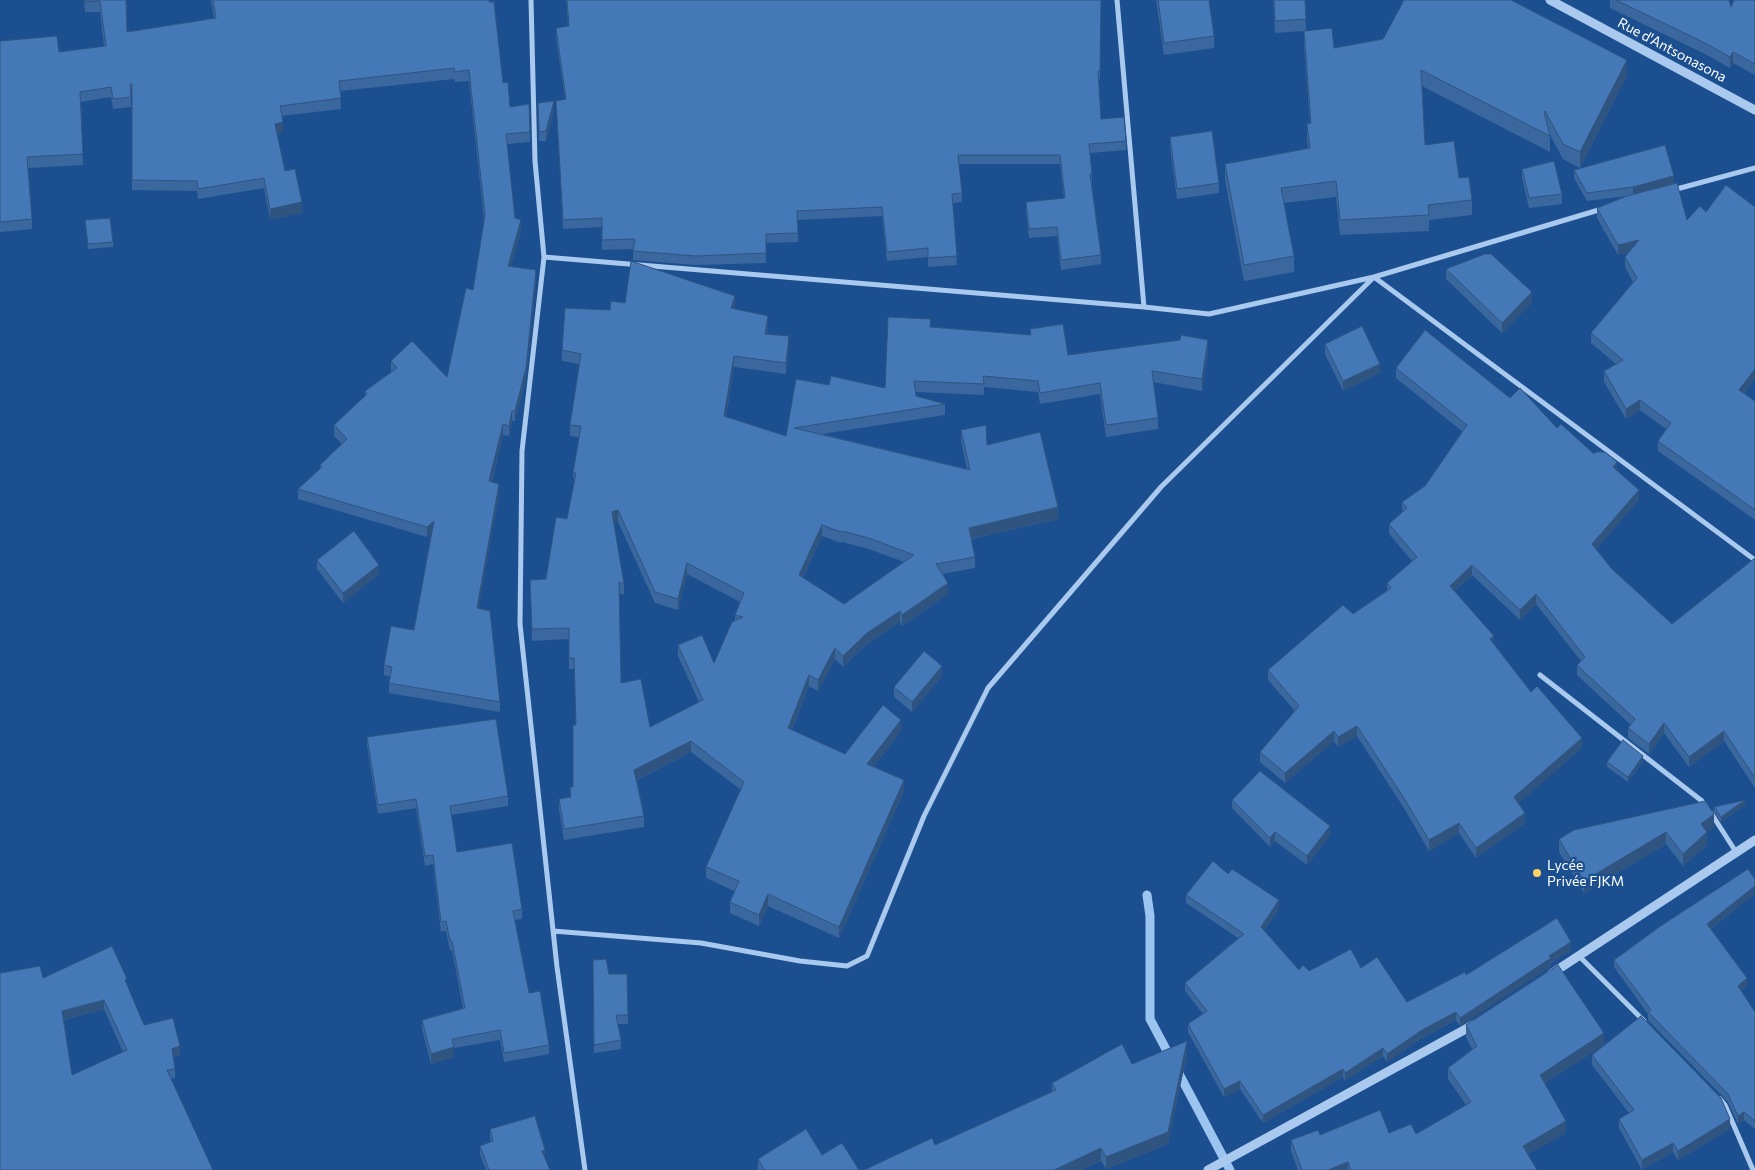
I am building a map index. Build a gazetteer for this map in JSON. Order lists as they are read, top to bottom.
{
  "streets": {
    "street": ["Rue d'Antsonasona"]
  },
  "places": ["Lycée Privée FJKM"]
}
